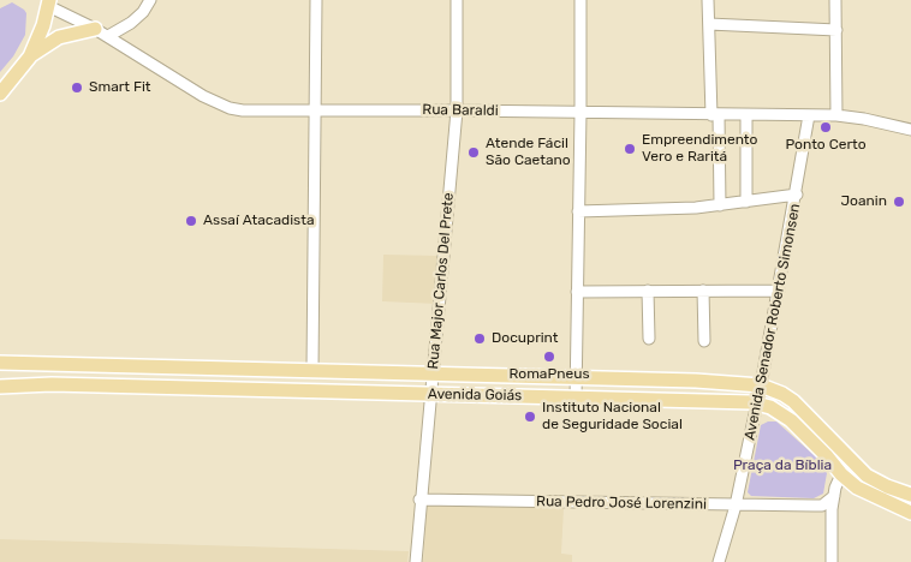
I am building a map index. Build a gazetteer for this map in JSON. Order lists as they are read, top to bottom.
{
  "streets": {
    "main road": ["Avenida Goiás"],
    "street": [
      "Rua Baraldi",
      "Rua Major Carlos Del Prete",
      "Avenida Senador Roberto Simonsen",
      "Rua Pedro José Lorenzini"
    ]
  },
  "crossings": [
    ["Rua Baraldi", "Rua Major Carlos Del Prete"],
    ["Rua Baraldi", "Avenida Senador Roberto Simonsen"],
    ["Rua Major Carlos Del Prete", "Avenida Goiás"],
    ["Rua Major Carlos Del Prete", "Rua Pedro José Lorenzini"],
    ["Avenida Senador Roberto Simonsen", "Avenida Goiás"],
    ["Avenida Senador Roberto Simonsen", "Rua Pedro José Lorenzini"]
  ],
  "parks": ["Praça da Bíblia"],
  "places": [
    "Smart Fit",
    "Ponto Certo",
    "Empreendimento Vero e Raritá",
    "Atende Fácil São Caetano",
    "Joanin",
    "Assaí Atacadista",
    "Docuprint",
    "RomaPneus",
    "Instituto Nacional de Seguridade Social"
  ]
}
